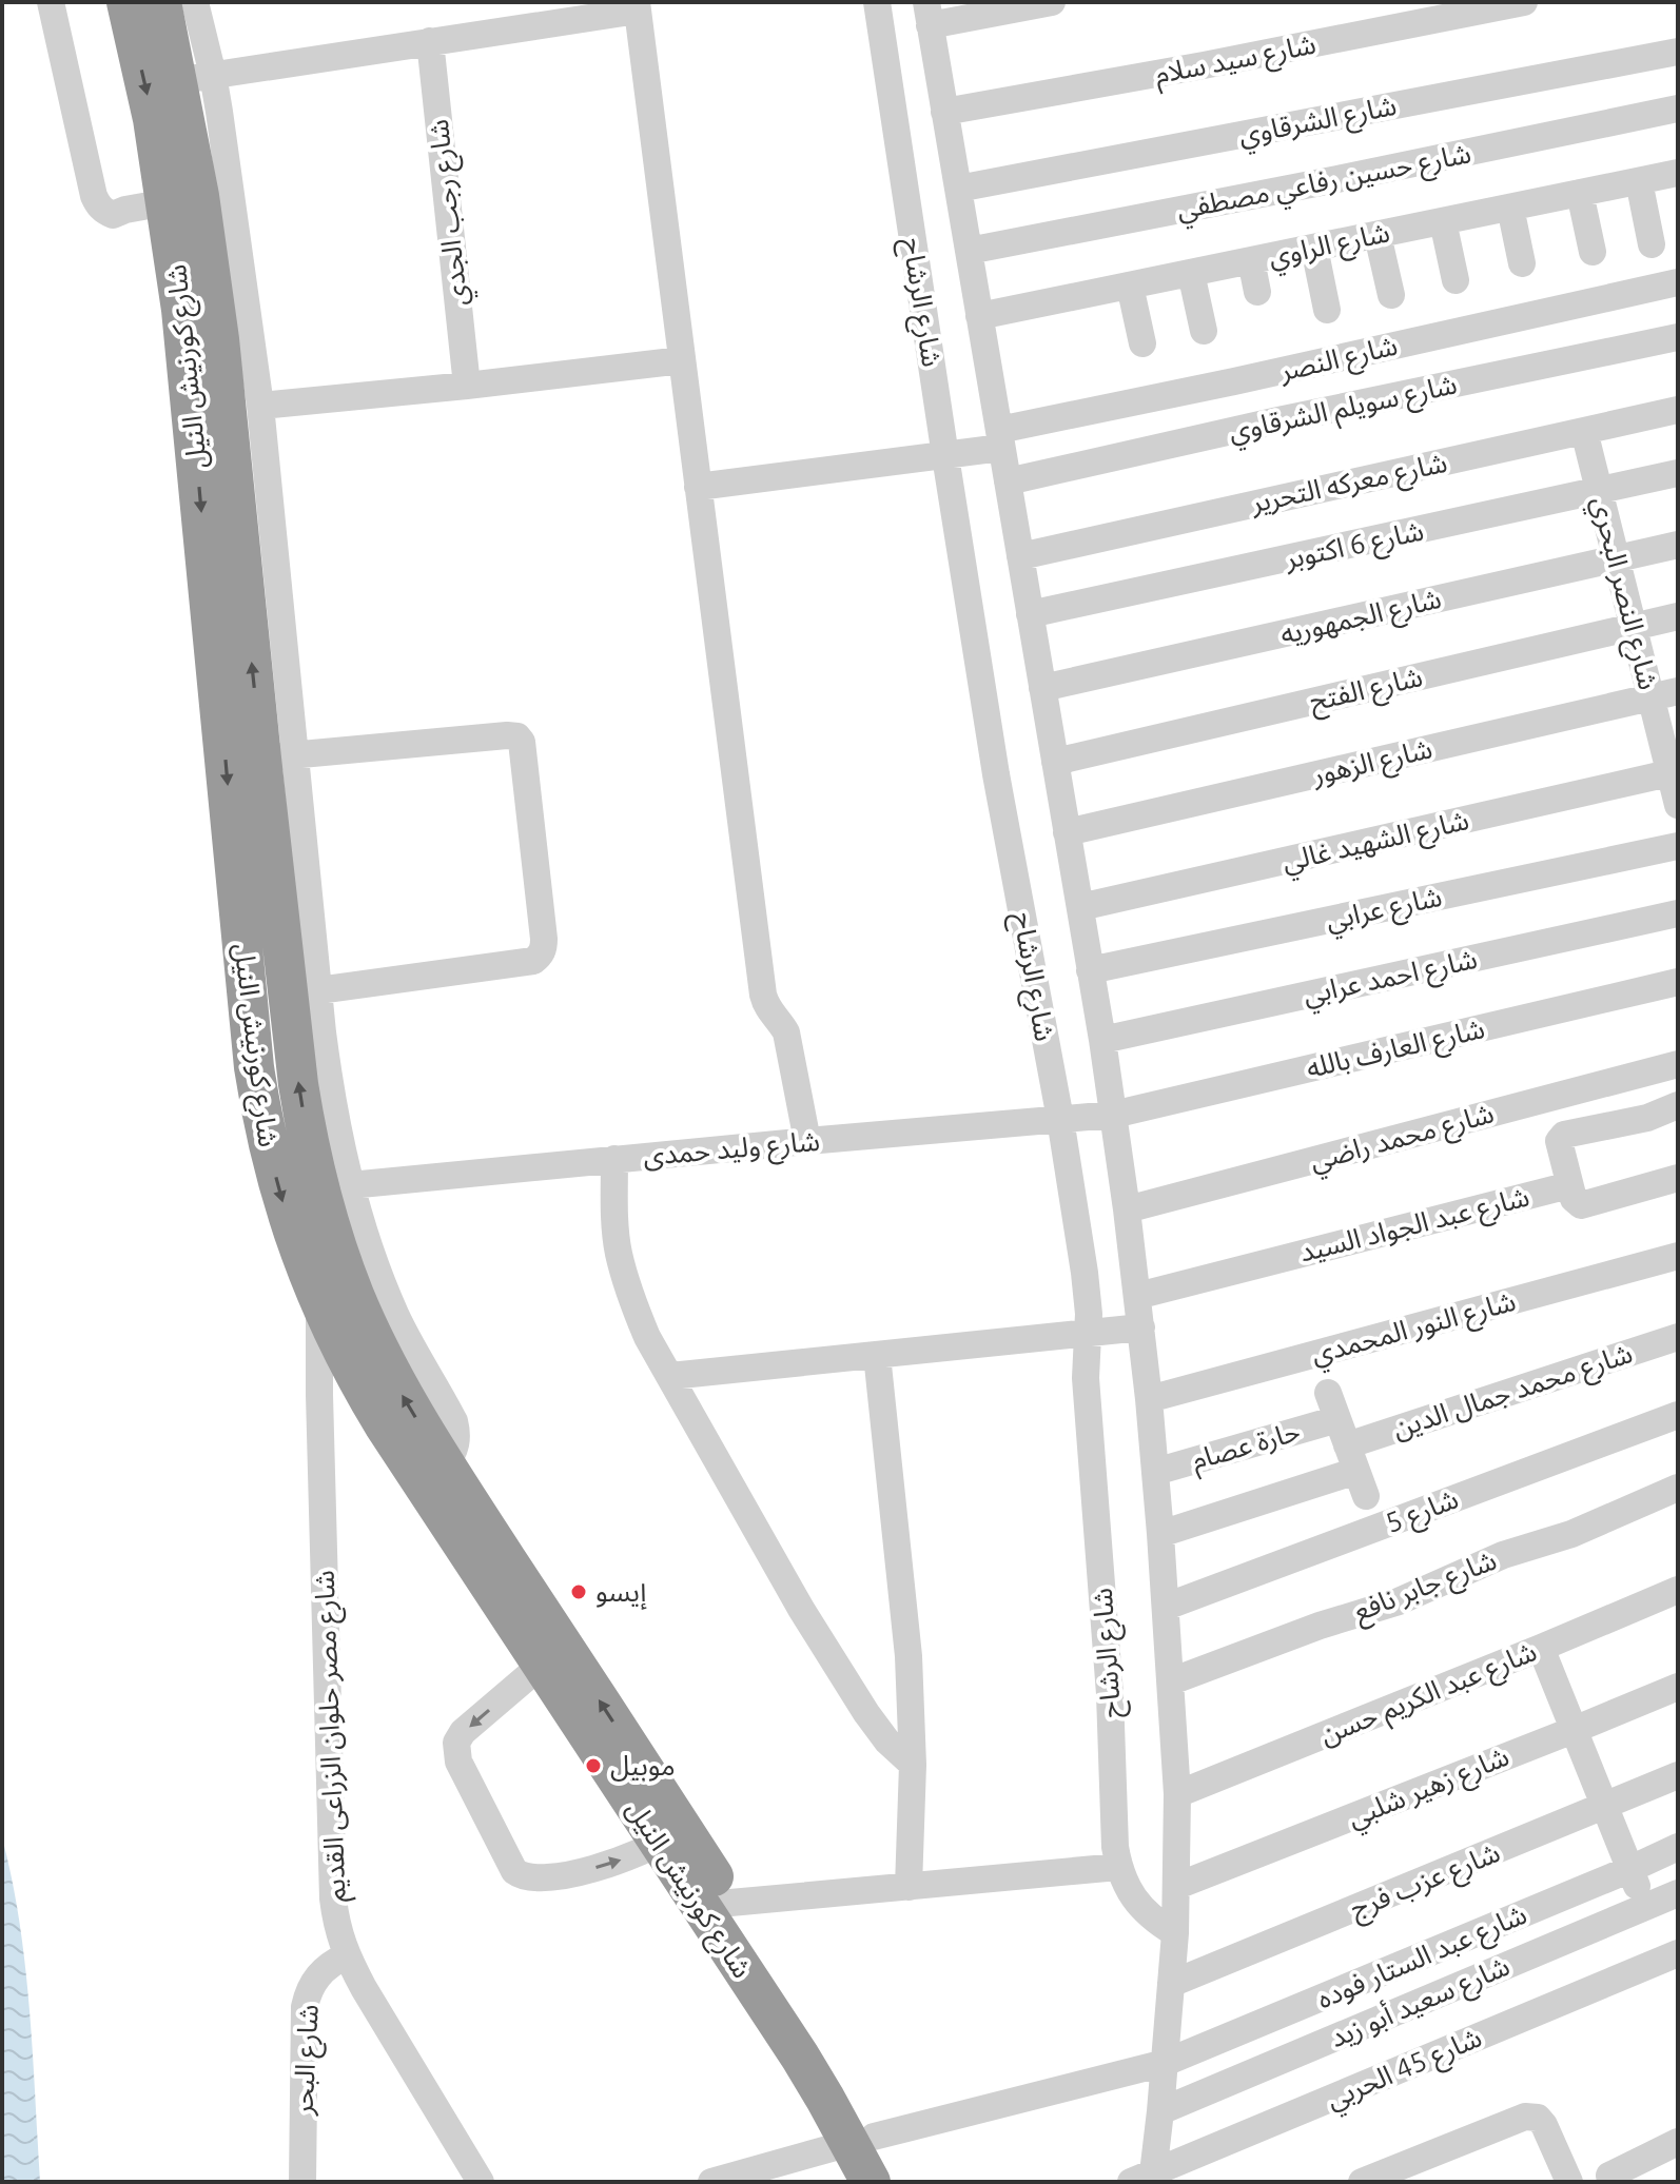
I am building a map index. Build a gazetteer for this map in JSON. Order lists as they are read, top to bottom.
{
  "streets": {
    "highway": ["شارع كورنيش النيل"],
    "street": [
      "شارع سيد سلام",
      "شارع الشرقاوي",
      "شارع حسين رفاعي مصطفي",
      "شارع رجب الجدي",
      "شارع الراوي",
      "شارع الرشاح",
      "شارع النصر",
      "شارع سويلم الشرقاوي",
      "شارع معركه التحرير",
      "شارع 6 اكتوبر",
      "شارع النصر البحري",
      "شارع الجمهوريه",
      "شارع الفتح",
      "شارع الزهور",
      "شارع الشهيد غالي",
      "شارع عرابي",
      "شارع احمد عرابي",
      "شارع العارف بالله",
      "شارع محمد راضي",
      "شارع وليد حمدى",
      "شارع عبد الجواد السيد",
      "شارع النور المحمدي",
      "شارع محمد جمال الدين",
      "حارة عصام",
      "شارع 5",
      "شارع جابر نافع",
      "شارع عبد الكريم حسن",
      "شارع مصر حلوان الزراعى القديم",
      "شارع زهير شلبي",
      "شارع عزب فرج",
      "شارع عبد الستار فوده",
      "شارع سعيد أبو زيد",
      "شارع البحر",
      "شارع 45 الحربي"
    ]
  },
  "crossings": [
    ["شارع سيد سلام", "شارع الرشاح"],
    ["شارع الشرقاوي", "شارع الرشاح"],
    ["شارع حسين رفاعي مصطفي", "شارع الرشاح"],
    ["شارع الراوي", "شارع الرشاح"],
    ["شارع الرشاح", "شارع النصر"],
    ["شارع الرشاح", "شارع سويلم الشرقاوي"],
    ["شارع الرشاح", "شارع معركه التحرير"],
    ["شارع الرشاح", "شارع 6 اكتوبر"],
    ["شارع الرشاح", "شارع الجمهوريه"],
    ["شارع الرشاح", "شارع الفتح"],
    ["شارع الرشاح", "شارع الزهور"],
    ["شارع الرشاح", "شارع الشهيد غالي"],
    ["شارع الرشاح", "شارع عرابي"],
    ["شارع الرشاح", "شارع احمد عرابي"],
    ["شارع الرشاح", "شارع العارف بالله"],
    ["شارع الرشاح", "شارع محمد راضي"],
    ["شارع الرشاح", "شارع وليد حمدى"],
    ["شارع الرشاح", "شارع عبد الجواد السيد"],
    ["شارع الرشاح", "شارع النور المحمدي"],
    ["شارع الرشاح", "شارع محمد جمال الدين"],
    ["شارع الرشاح", "حارة عصام"],
    ["شارع الرشاح", "شارع 5"],
    ["شارع الرشاح", "شارع جابر نافع"],
    ["شارع الرشاح", "شارع عبد الكريم حسن"],
    ["شارع الرشاح", "شارع زهير شلبي"],
    ["شارع الرشاح", "شارع عزب فرج"],
    ["شارع الرشاح", "شارع عبد الستار فوده"],
    ["شارع الرشاح", "شارع سعيد أبو زيد"],
    ["شارع الرشاح", "شارع 45 الحربي"],
    ["شارع كورنيش النيل", "شارع مصر حلوان الزراعى القديم"],
    ["شارع كورنيش النيل", "شارع عبد الستار فوده"],
    ["شارع معركه التحرير", "شارع النصر البحري"],
    ["شارع 6 اكتوبر", "شارع النصر البحري"],
    ["شارع النصر البحري", "شارع الجمهوريه"],
    ["شارع النصر البحري", "شارع الفتح"],
    ["شارع النصر البحري", "شارع الزهور"],
    ["شارع النصر البحري", "شارع الشهيد غالي"],
    ["شارع العارف بالله", "شارع وليد حمدى"],
    ["شارع محمد جمال الدين", "حارة عصام"],
    ["شارع مصر حلوان الزراعى القديم", "شارع البحر"]
  ],
  "places": ["إيسو", "موبيل"]
}
